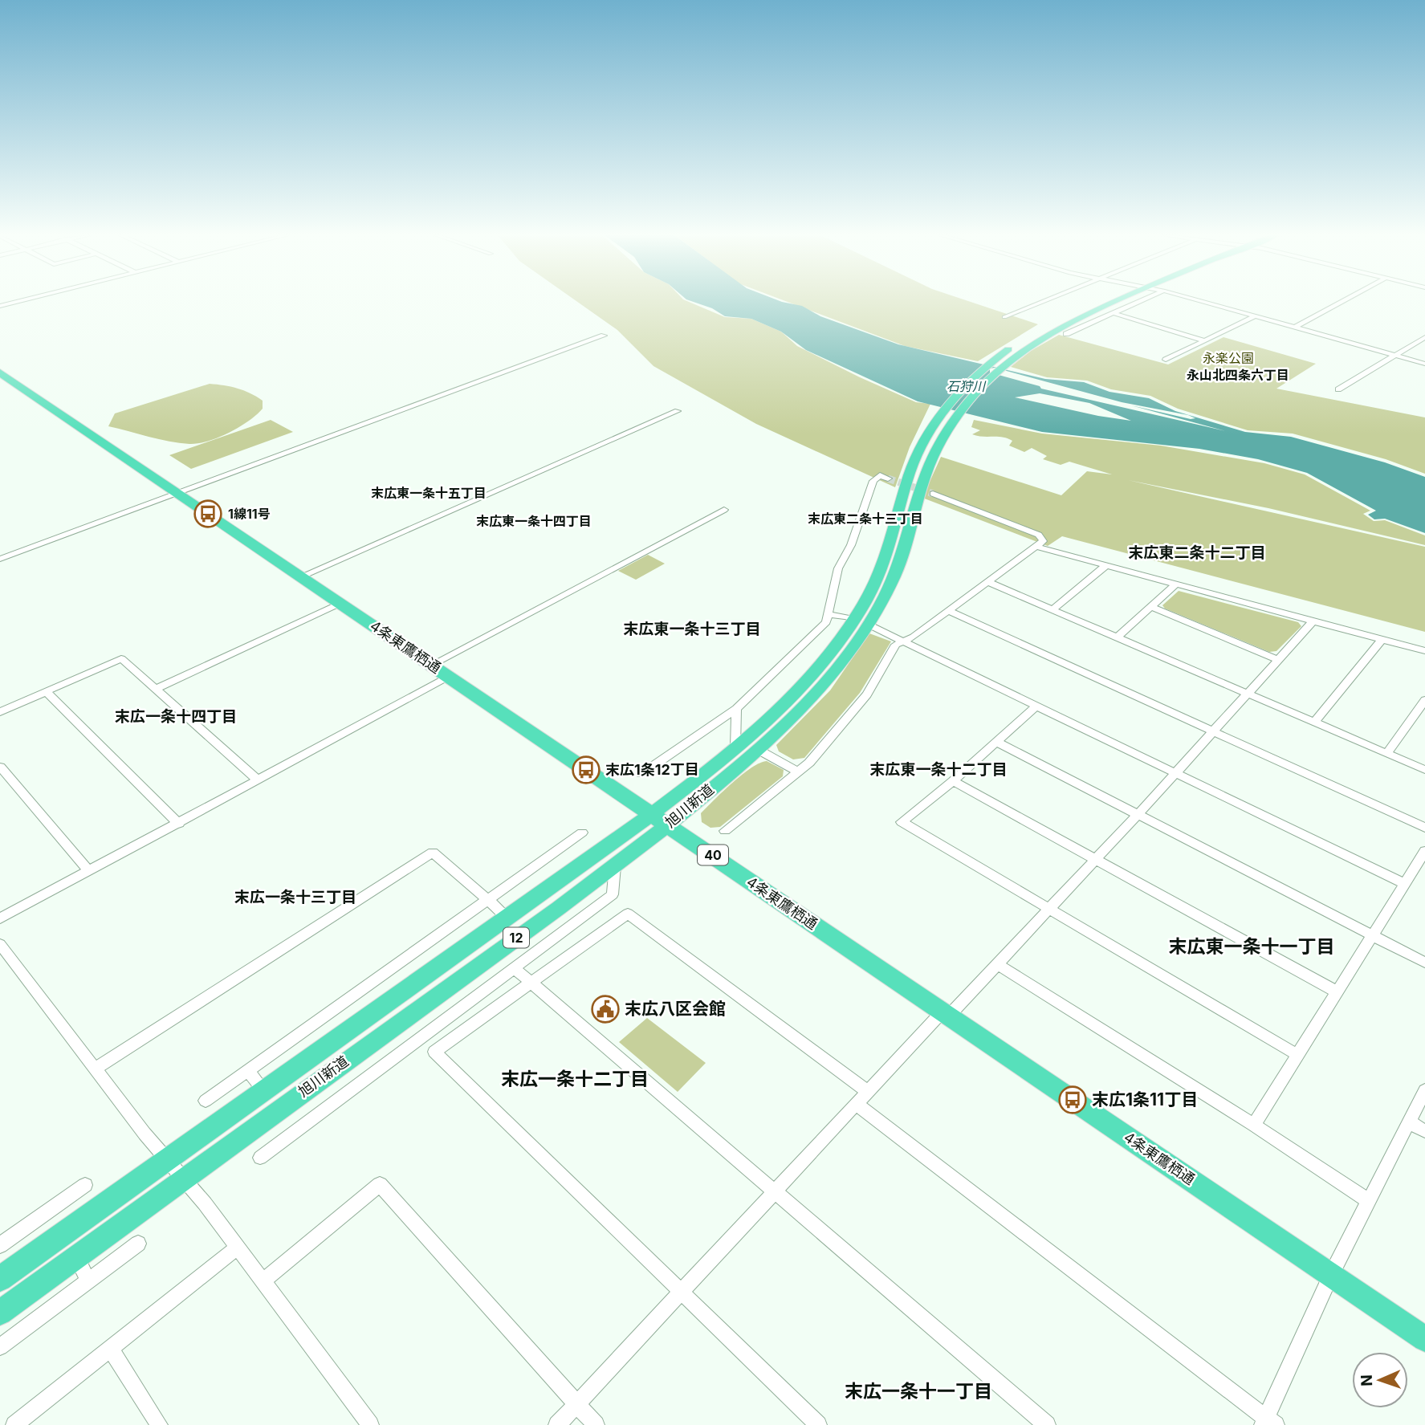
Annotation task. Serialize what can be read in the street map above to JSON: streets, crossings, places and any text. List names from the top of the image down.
{
  "streets": {
    "highway": [
      "4条東鷹栖通",
      "旭川新道",
      "40",
      "12"
    ]
  },
  "crossings": [
    ["4条東鷹栖通", "旭川新道"]
  ],
  "districts": [
    "永山北四条六丁目",
    "末広東一条十五丁目",
    "末広東二条十三丁目",
    "末広東一条十四丁目",
    "末広東二条十二丁目",
    "末広東一条十三丁目",
    "末広一条十四丁目",
    "末広東一条十二丁目",
    "末広一条十三丁目",
    "末広東一条十一丁目",
    "末広一条十二丁目",
    "末広一条十一丁目"
  ],
  "water": ["石狩川"],
  "parks": ["永楽公園"],
  "places": {
    "bus stop": ["1線11号", "末広1条12丁目", "末広1条11丁目"],
    "public building": ["末広八区会館"]
  },
  "north": "left"
}
